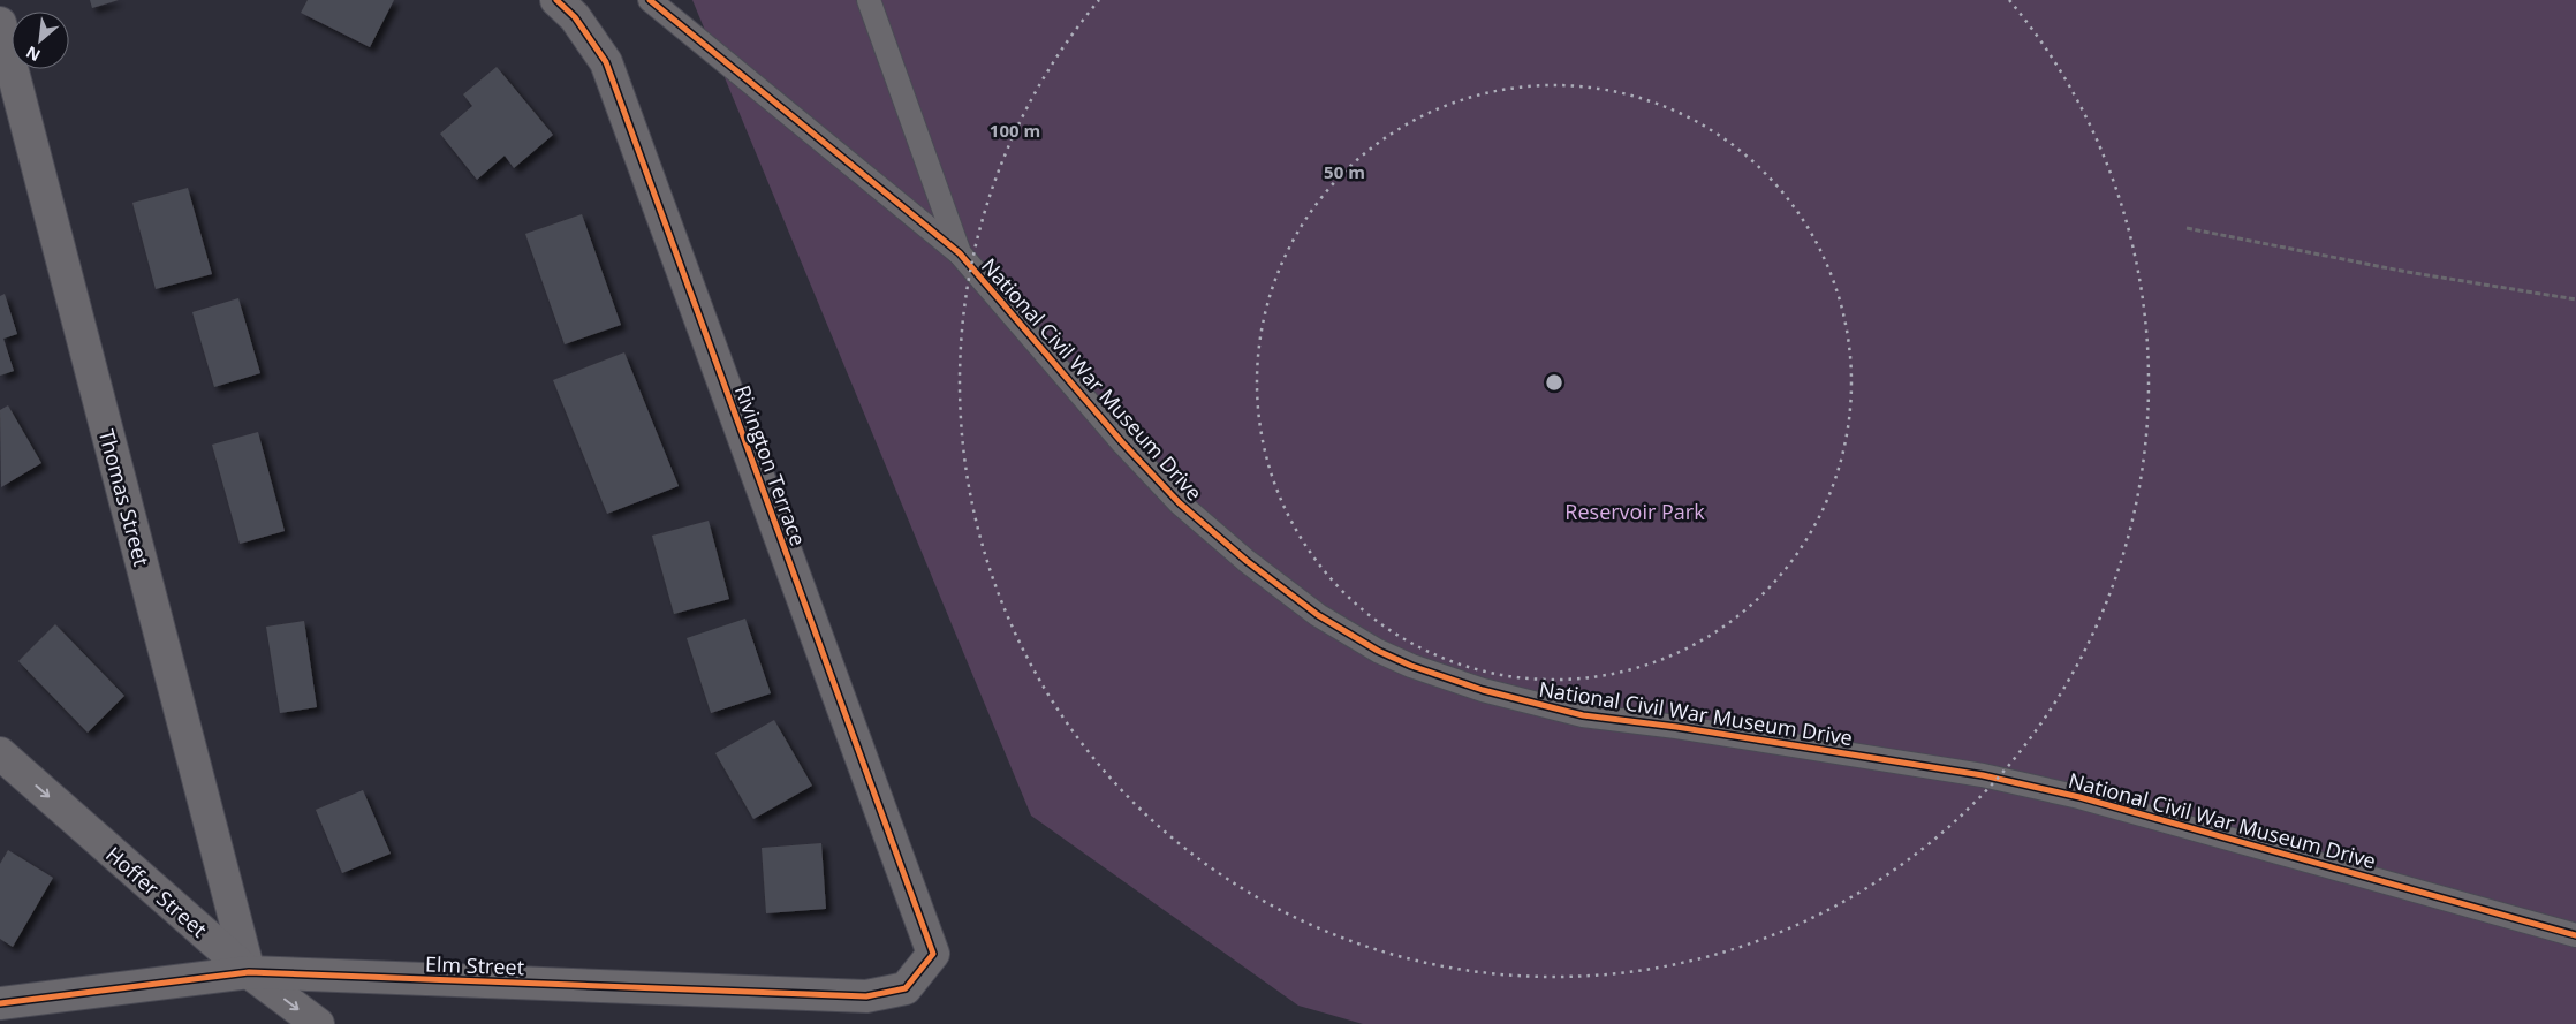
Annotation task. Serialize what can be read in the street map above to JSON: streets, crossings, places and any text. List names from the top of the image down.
{
  "streets": {
    "street": [
      "Rivington Terrace",
      "Thomas Street",
      "Hoffer Street",
      "Elm Street"
    ],
    "lane": ["National Civil War Museum Drive"]
  },
  "crossings": [
    ["Rivington Terrace", "Elm Street"],
    ["Thomas Street", "Hoffer Street"],
    ["Thomas Street", "Elm Street"],
    ["Hoffer Street", "Elm Street"]
  ],
  "one_way": ["Hoffer Street"],
  "parks": ["Reservoir Park"],
  "north": "bottom left",
  "rings": ["100 m", "50 m"]
}
